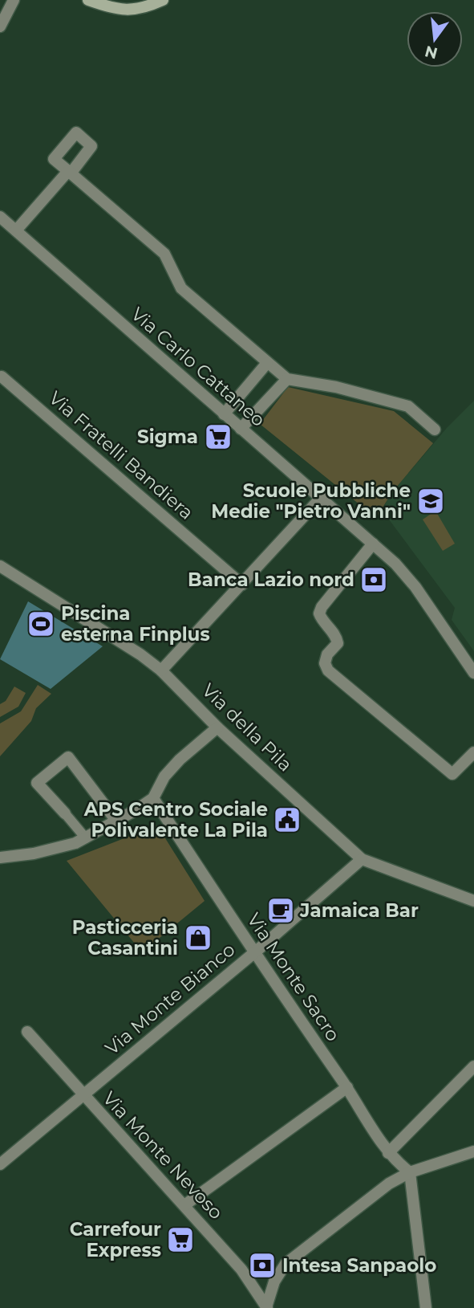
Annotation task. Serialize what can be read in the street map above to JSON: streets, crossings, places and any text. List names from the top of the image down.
{
  "streets": {
    "street": [
      "Via Carlo Cattaneo",
      "Via Fratelli Bandiera",
      "Via della Pila",
      "Via Monte Sacro",
      "Via Monte Bianco",
      "Via Monte Nevoso"
    ]
  },
  "crossings": [
    ["Via della Pila", "Via Monte Bianco"],
    ["Via Monte Sacro", "Via Monte Bianco"],
    ["Via Monte Bianco", "Via Monte Nevoso"]
  ],
  "places": {
    "supermarket": ["Sigma", "Carrefour Express"],
    "school or university": ["Scuole Pubbliche Medie \"Pietro Vanni\""],
    "bank": ["Banca Lazio nord", "Intesa Sanpaolo"],
    "sports": ["Piscina esterna Finplus"],
    "public building": ["APS Centro Sociale Polivalente La Pila"],
    "cafe": ["Jamaica Bar"],
    "shop": ["Pasticceria Casantini"]
  },
  "north": "bottom"
}
